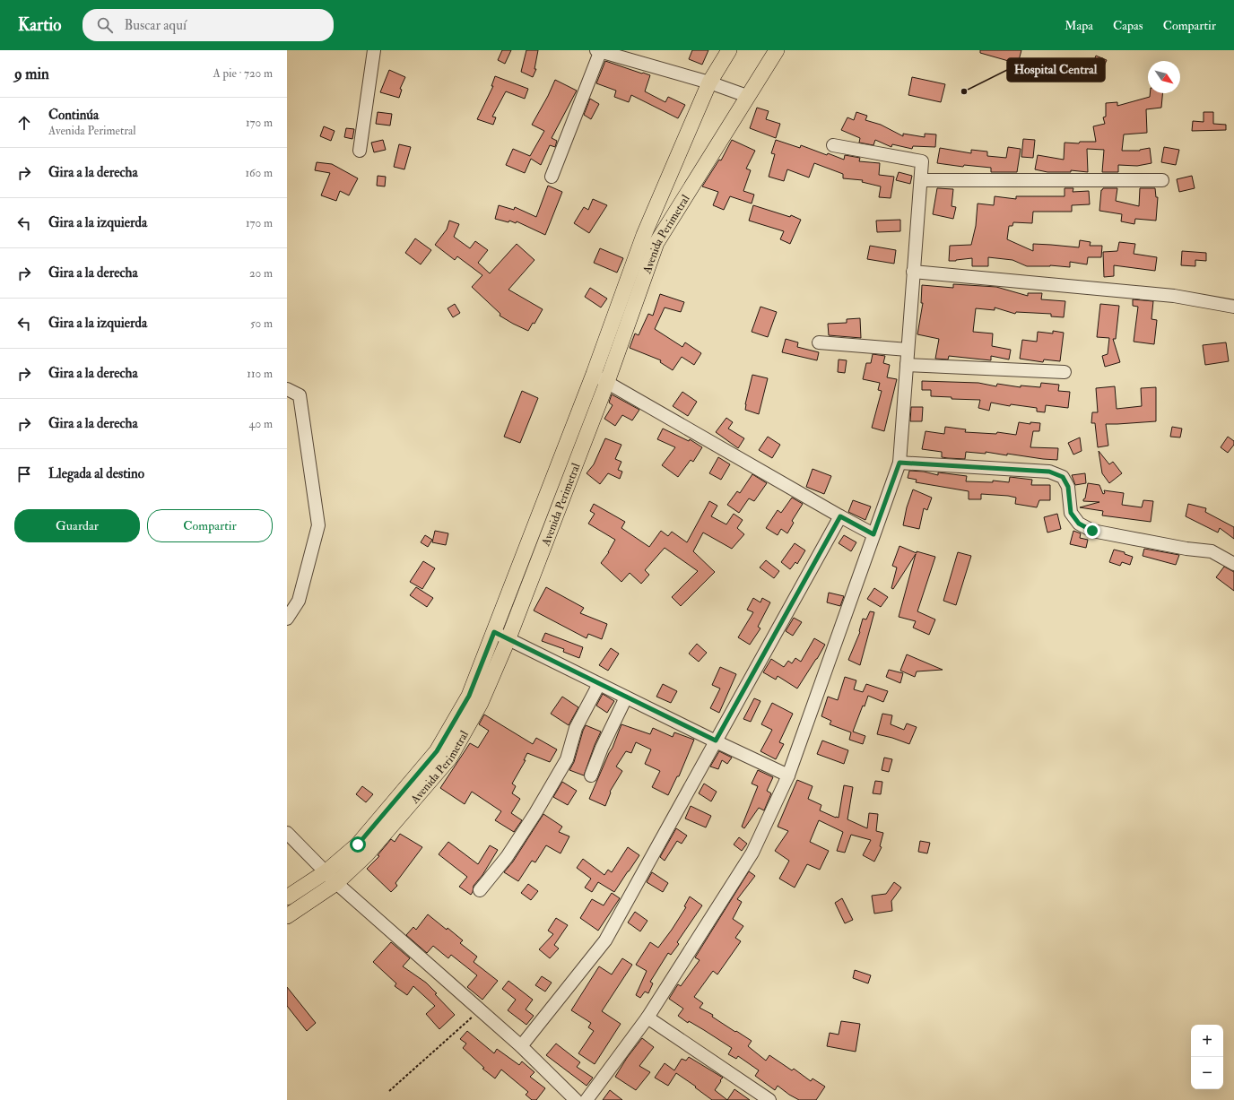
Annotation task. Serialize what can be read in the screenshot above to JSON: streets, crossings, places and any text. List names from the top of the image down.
{
  "streets": {
    "main road": ["Avenida Perimetral"]
  },
  "places": ["Hospital Central"],
  "north": "bottom right",
  "page": {
    "header": "Kartio",
    "search": "Buscar aquí",
    "nav": ["Mapa", "Capas", "Compartir"],
    "heading": ["9 min", "A pie · 720 m"],
    "list": [
      ["Continúa", "Avenida Perimetral", "170 m"],
      ["Gira a la derecha", "160 m"],
      ["Gira a la izquierda", "170 m"],
      ["Gira a la derecha", "20 m"],
      ["Gira a la izquierda", "50 m"],
      ["Gira a la derecha", "110 m"],
      ["Gira a la derecha", "40 m"],
      "Llegada al destino"
    ],
    "buttons": ["Guardar", "Compartir"],
    "map_buttons": ["+", "−"]
  }
}
